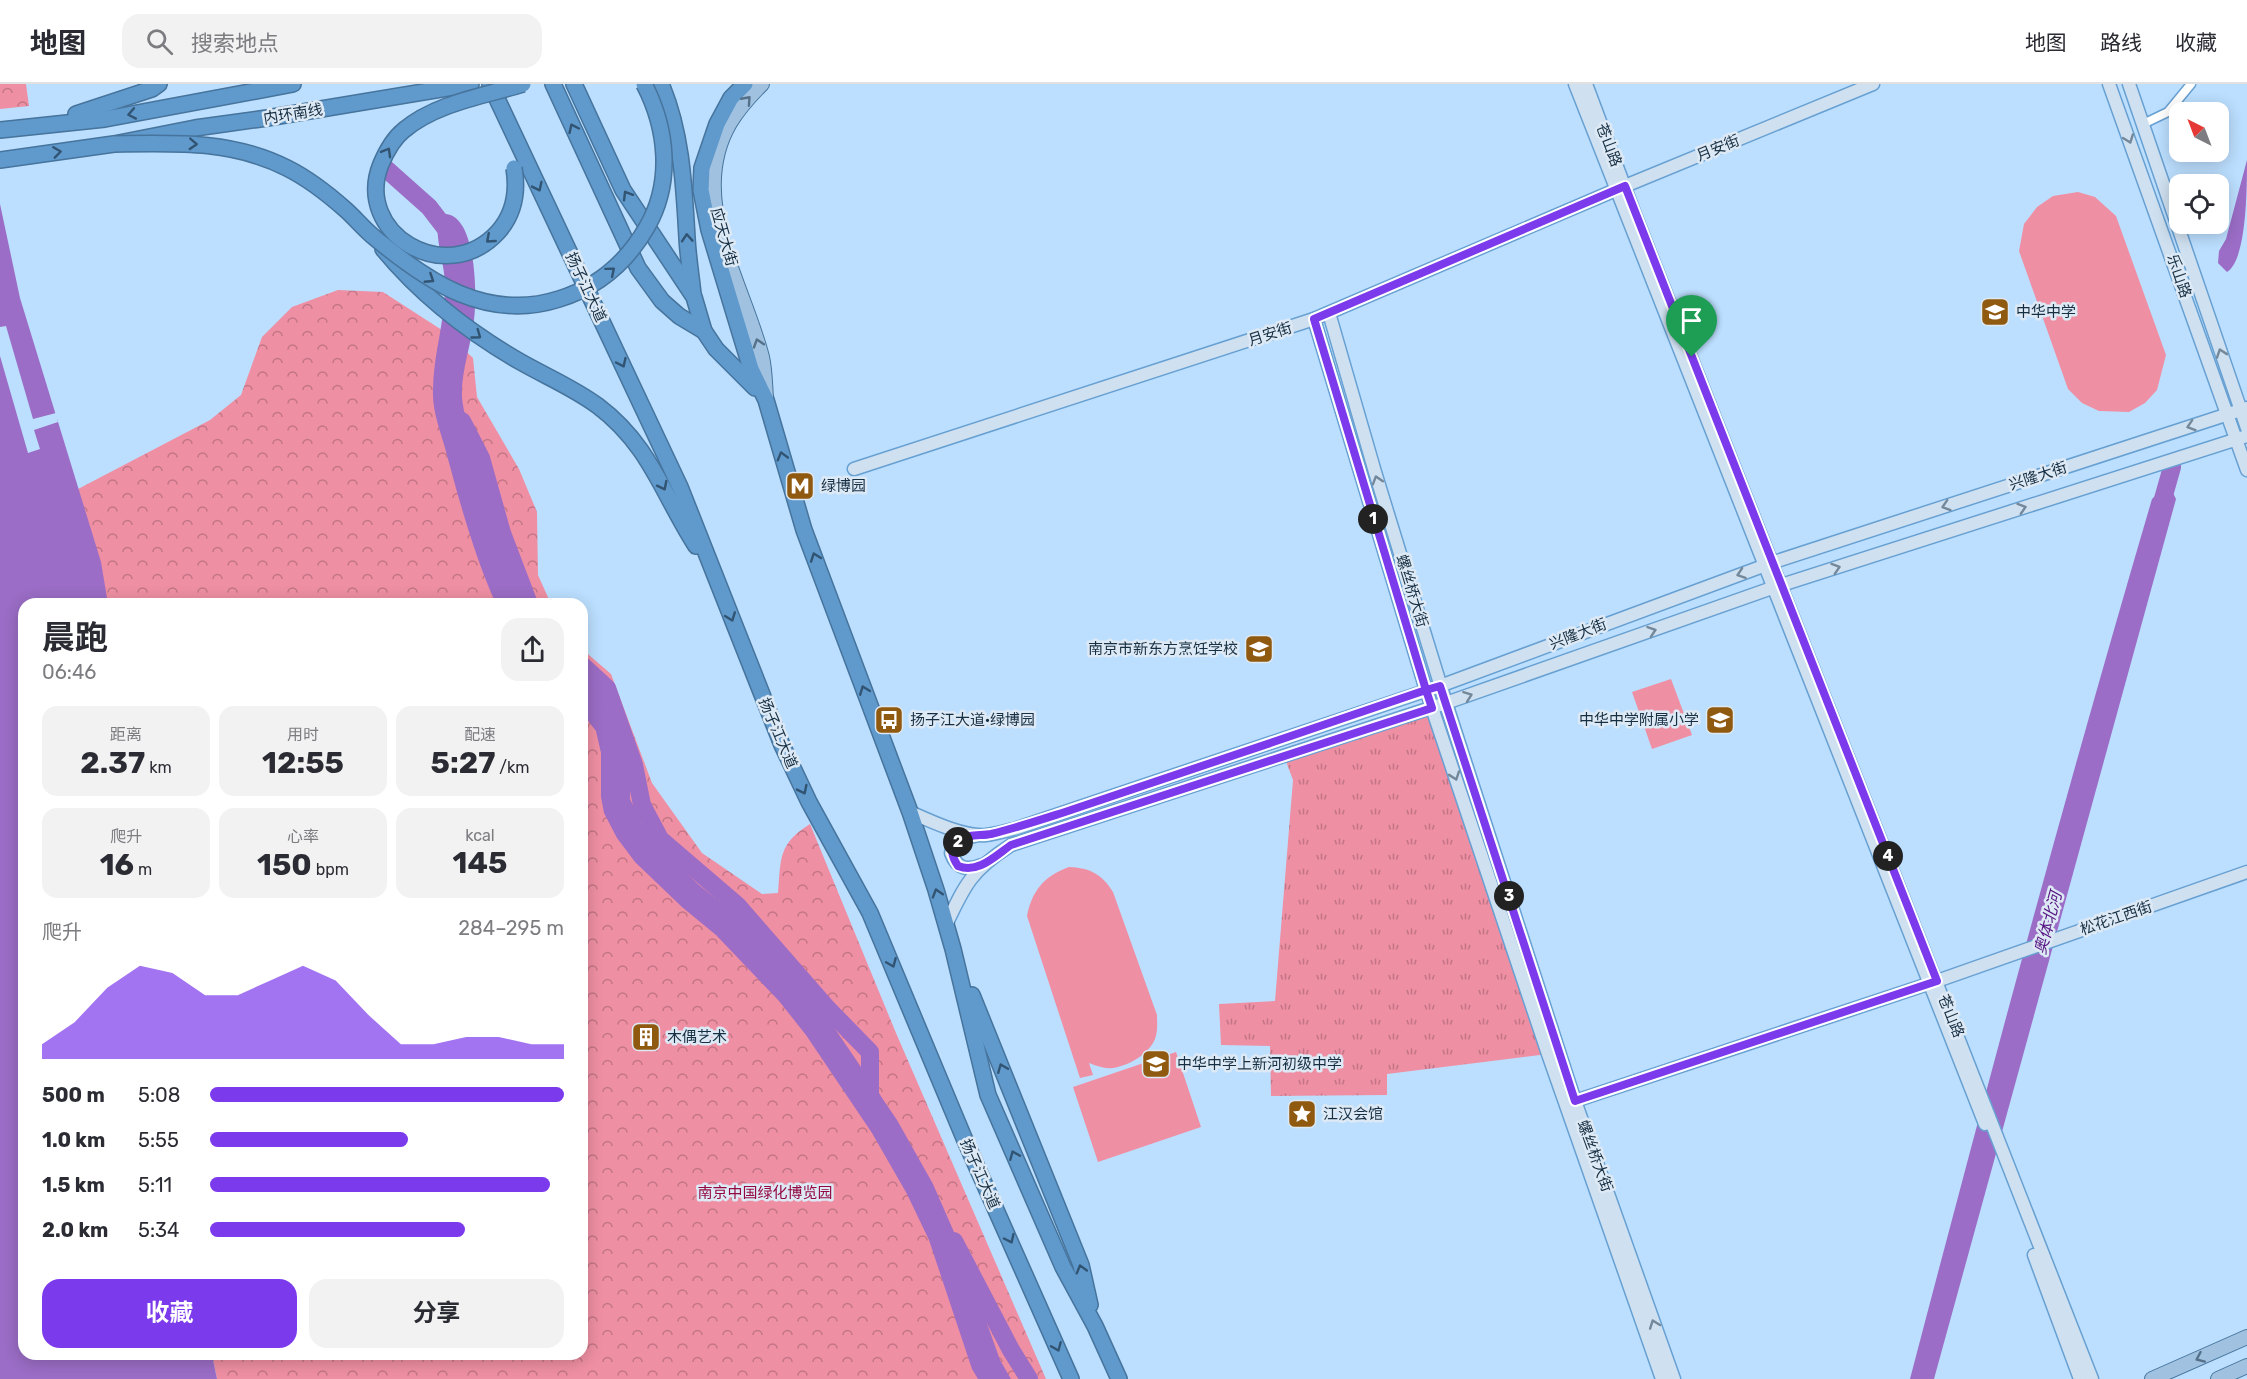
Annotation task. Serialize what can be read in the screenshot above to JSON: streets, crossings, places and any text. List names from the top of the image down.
{
  "streets": {
    "highway": ["内环南线", "扬子江大道"],
    "main road": ["应天大街"],
    "street": [
      "苍山路",
      "月安街",
      "乐山路",
      "兴隆大街",
      "螺丝桥大街",
      "松花江西街"
    ]
  },
  "crossings": [
    ["苍山路", "月安街"],
    ["苍山路", "兴隆大街"],
    ["苍山路", "松花江西街"],
    ["月安街", "螺丝桥大街"],
    ["乐山路", "兴隆大街"],
    ["兴隆大街", "螺丝桥大街"],
    ["螺丝桥大街", "松花江西街"]
  ],
  "one_way": ["应天大街"],
  "water": ["奥体北河"],
  "parks": ["南京中国绿化博览园"],
  "places": {
    "school or university": [
      "中华中学",
      "南京市新东方烹饪学校",
      "中华中学附属小学",
      "中华中学上新河初级中学"
    ],
    "metro station": ["绿博园"],
    "bus stop": ["扬子江大道·绿博园"],
    "building": ["木偶艺术"],
    "place": ["江汉会馆"]
  },
  "north": "top left",
  "page": {
    "header": "地图",
    "search": "搜索地点",
    "nav": ["地图", "路线", "收藏"],
    "pins": [
      "1",
      "2",
      "4",
      "3"
    ],
    "heading": ["晨跑", "06:46"],
    "stats": [
      ["距离", "2.37 km"],
      ["用时", "12:55"],
      ["配速", "5:27 /km"],
      ["爬升", "16 m"],
      ["心率", "150 bpm"],
      ["kcal", "145"]
    ],
    "chart": ["爬升", "284–295 m"],
    "list": [
      {
        "name": "500 m",
        "note": "5:08"
      },
      {
        "name": "1.0 km",
        "note": "5:55"
      },
      {
        "name": "1.5 km",
        "note": "5:11"
      },
      {
        "name": "2.0 km",
        "note": "5:34"
      }
    ],
    "buttons": ["收藏", "分享"]
  }
}
